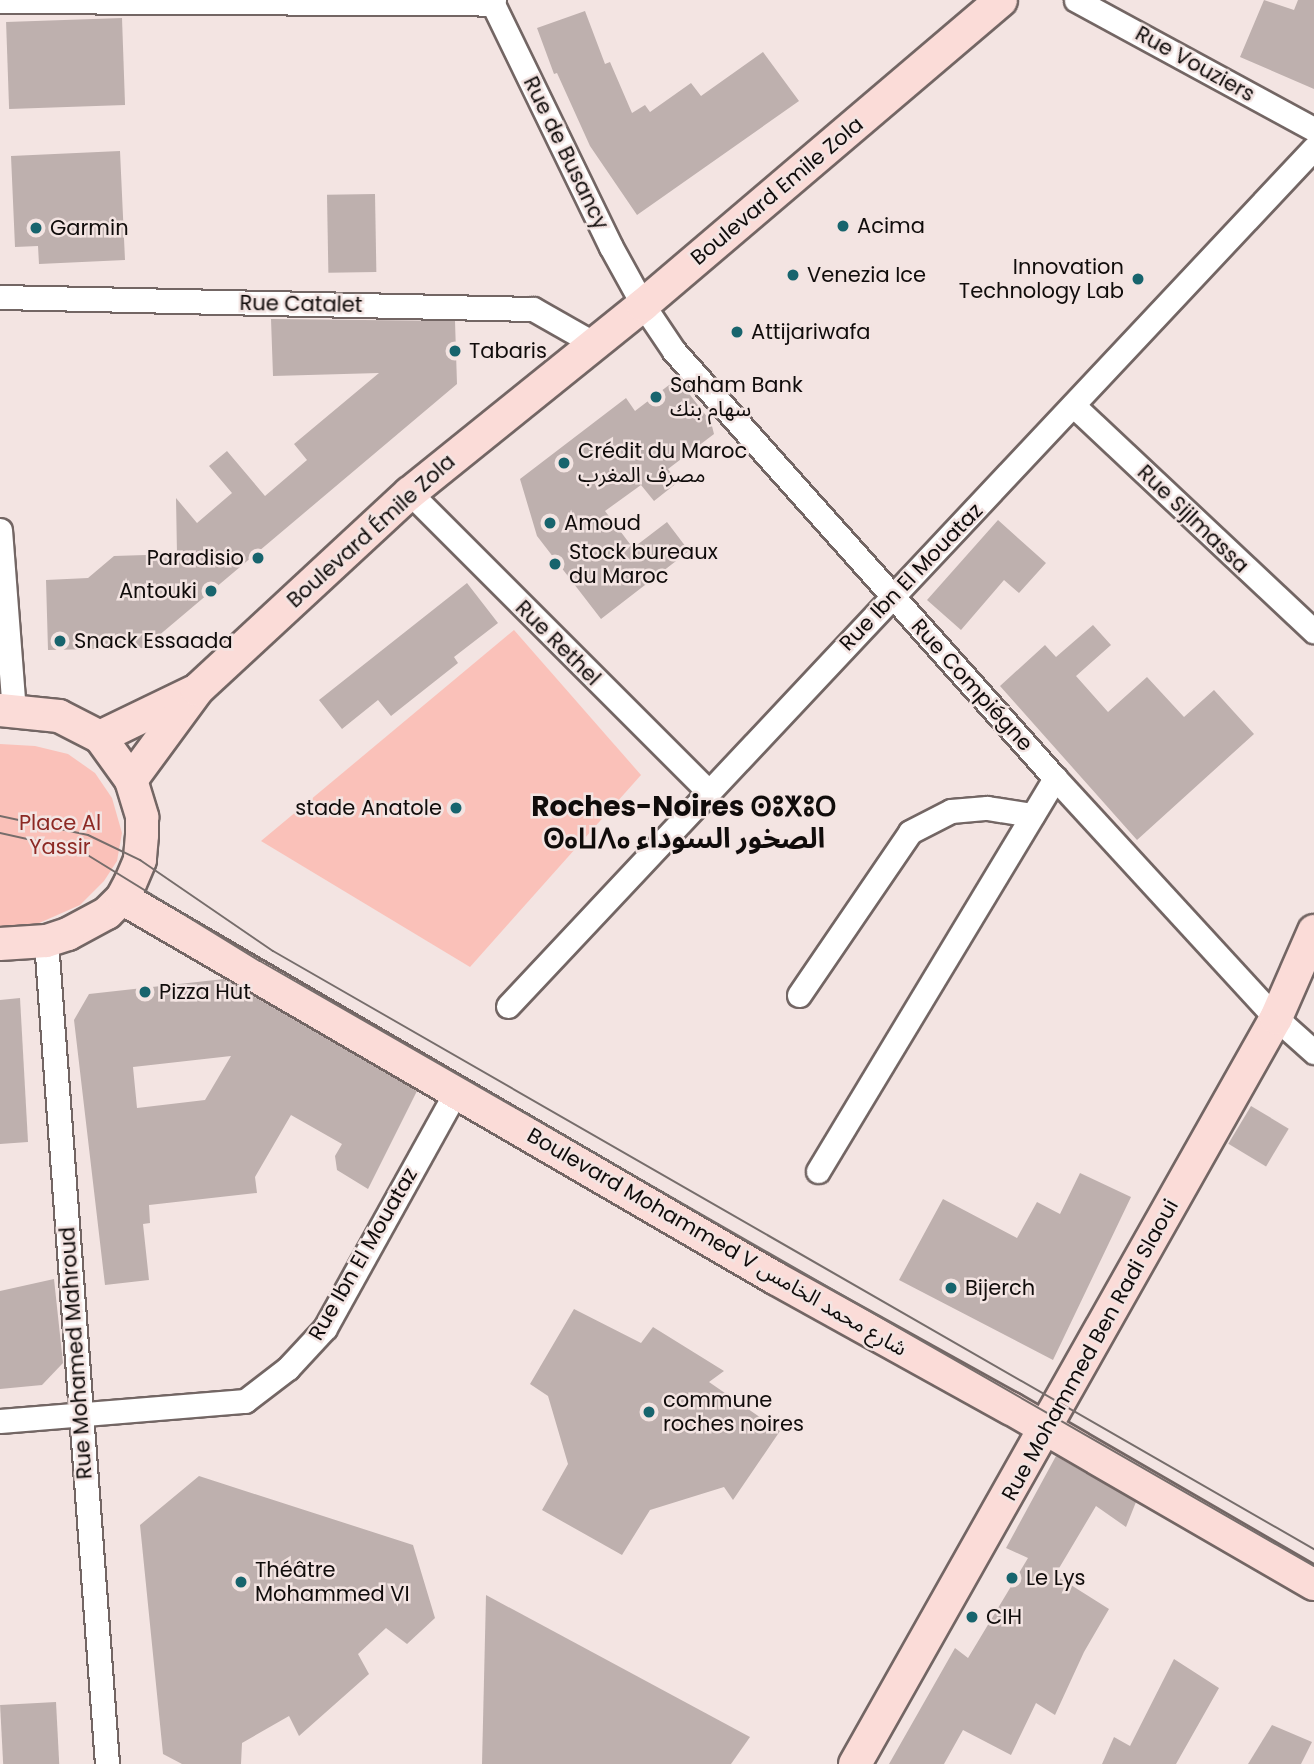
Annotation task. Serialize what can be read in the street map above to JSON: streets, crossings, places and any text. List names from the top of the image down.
{
  "streets": {
    "street": [
      "Rue Vouziers",
      "Rue de Busancy",
      "Boulevard Emile Zola",
      "Rue Catalet",
      "Rue Sijlmassa",
      "Boulevard Émile Zola",
      "Rue Ibn El Mouataz",
      "Rue Rethel",
      "Rue Compiégne",
      "Boulevard Mohammed V شارع محمد الخامس",
      "Rue Mohammed Ben Radi Slaoui",
      "Rue Mohamed Mahroud"
    ]
  },
  "crossings": [
    ["Rue de Busancy", "Boulevard Emile Zola"],
    ["Rue de Busancy", "Rue Compiégne"],
    ["Boulevard Emile Zola", "Rue Catalet"],
    ["Boulevard Emile Zola", "Boulevard Émile Zola"],
    ["Boulevard Emile Zola", "Rue Compiégne"],
    ["Rue Sijlmassa", "Rue Ibn El Mouataz"],
    ["Boulevard Émile Zola", "Rue Rethel"],
    ["Rue Ibn El Mouataz", "Rue Rethel"],
    ["Rue Ibn El Mouataz", "Rue Compiégne"],
    ["Rue Ibn El Mouataz", "Boulevard Mohammed V شارع محمد الخامس"],
    ["Rue Ibn El Mouataz", "Rue Mohamed Mahroud"],
    ["Rue Compiégne", "Rue Mohammed Ben Radi Slaoui"],
    ["Boulevard Mohammed V شارع محمد الخامس", "Rue Mohammed Ben Radi Slaoui"]
  ],
  "districts": ["Roches-Noires ⵙⵓⵅⵓⵔ ⵙⴰⵡⴷⴰ الصخور السوداء"],
  "parks": ["Place Al Yassir"],
  "places": [
    "Acima",
    "Garmin",
    "Venezia Ice",
    "Innovation Technology Lab",
    "Attijariwafa",
    "Tabaris",
    "Saham Bank سهام بنك",
    "Crédit du Maroc مصرف المغرب",
    "Amoud",
    "Paradisio",
    "Stock bureaux du Maroc",
    "Antouki",
    "Snack Essaada",
    "stade Anatole",
    "Pizza Hut",
    "Bijerch",
    "commune roches noires",
    "Le Lys",
    "Théâtre Mohammed VI",
    "CIH"
  ]
}
